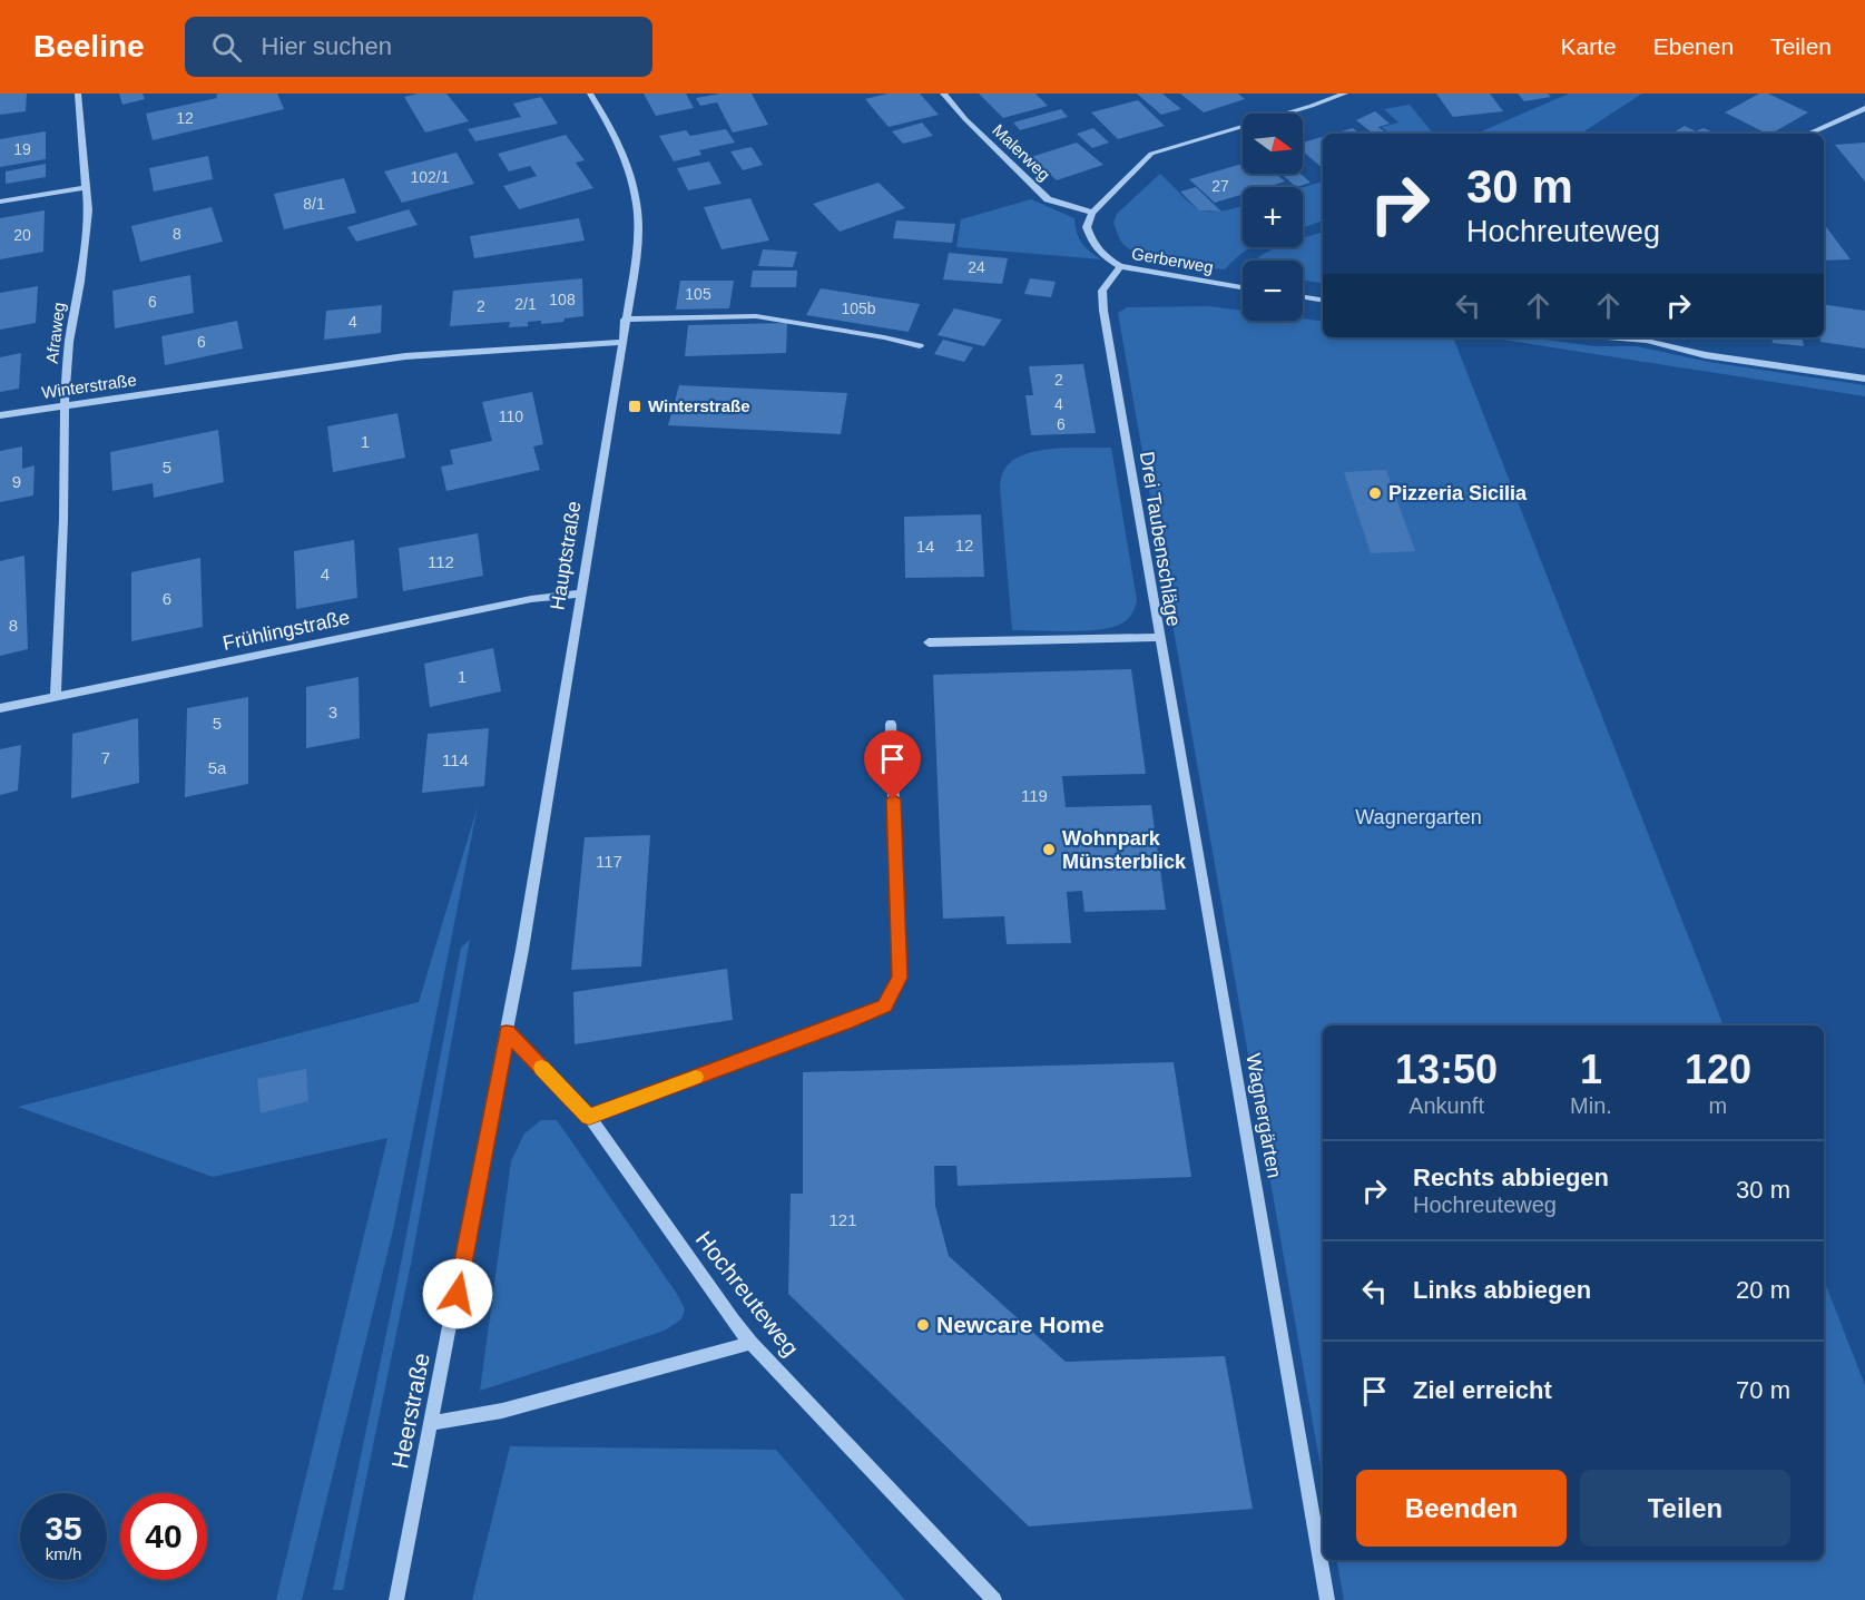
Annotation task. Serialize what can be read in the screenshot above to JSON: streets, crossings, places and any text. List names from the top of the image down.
{
  "streets": {
    "street": [
      "Malerweg",
      "Gerberweg",
      "Afraweg",
      "Winterstraße",
      "Drei Taubenschläge",
      "Hauptstraße",
      "Frühlingstraße",
      "Wagnergärten",
      "Hochreuteweg",
      "Heerstraße"
    ]
  },
  "crossings": [
    ["Malerweg", "Gerberweg"],
    ["Gerberweg", "Drei Taubenschläge"],
    ["Afraweg", "Winterstraße"],
    ["Afraweg", "Frühlingstraße"],
    ["Winterstraße", "Hauptstraße"],
    ["Drei Taubenschläge", "Wagnergärten"],
    ["Hauptstraße", "Frühlingstraße"],
    ["Hauptstraße", "Hochreuteweg"],
    ["Hauptstraße", "Heerstraße"],
    ["Hochreuteweg", "Heerstraße"]
  ],
  "parks": ["Wagnergarten"],
  "places": {
    "transit": ["Winterstraße"],
    "other": ["Pizzeria Sicilia", "Wohnpark Münsterblick", "Newcare Home"]
  },
  "house_numbers": [
    "12",
    "19",
    "102/1",
    "27",
    "8/1",
    "8",
    "20",
    "24",
    "105",
    "108",
    "6",
    "2/1",
    "2",
    "105b",
    "4",
    "6",
    "2",
    "4",
    "110",
    "6",
    "1",
    "5",
    "9",
    "12",
    "14",
    "112",
    "4",
    "6",
    "8",
    "1",
    "3",
    "5",
    "7",
    "114",
    "5a",
    "119",
    "117",
    "121"
  ],
  "north": "right",
  "page": {
    "header": "Beeline",
    "search": "Hier suchen",
    "nav": ["Karte", "Ebenen", "Teilen"],
    "map_buttons": ["+", "−"],
    "turn": ["30 m", "Hochreuteweg"],
    "eta": [
      "13:50",
      "Ankunft",
      "1",
      "Min.",
      "120",
      "m"
    ],
    "list": [
      {
        "name": "Rechts abbiegen",
        "note": "Hochreuteweg",
        "value": "30 m"
      },
      {
        "name": "Links abbiegen",
        "value": "20 m"
      },
      {
        "name": "Ziel erreicht",
        "value": "70 m"
      }
    ],
    "buttons": ["Beenden", "Teilen"],
    "speed": "35 km/h",
    "limit": "40"
  }
}
